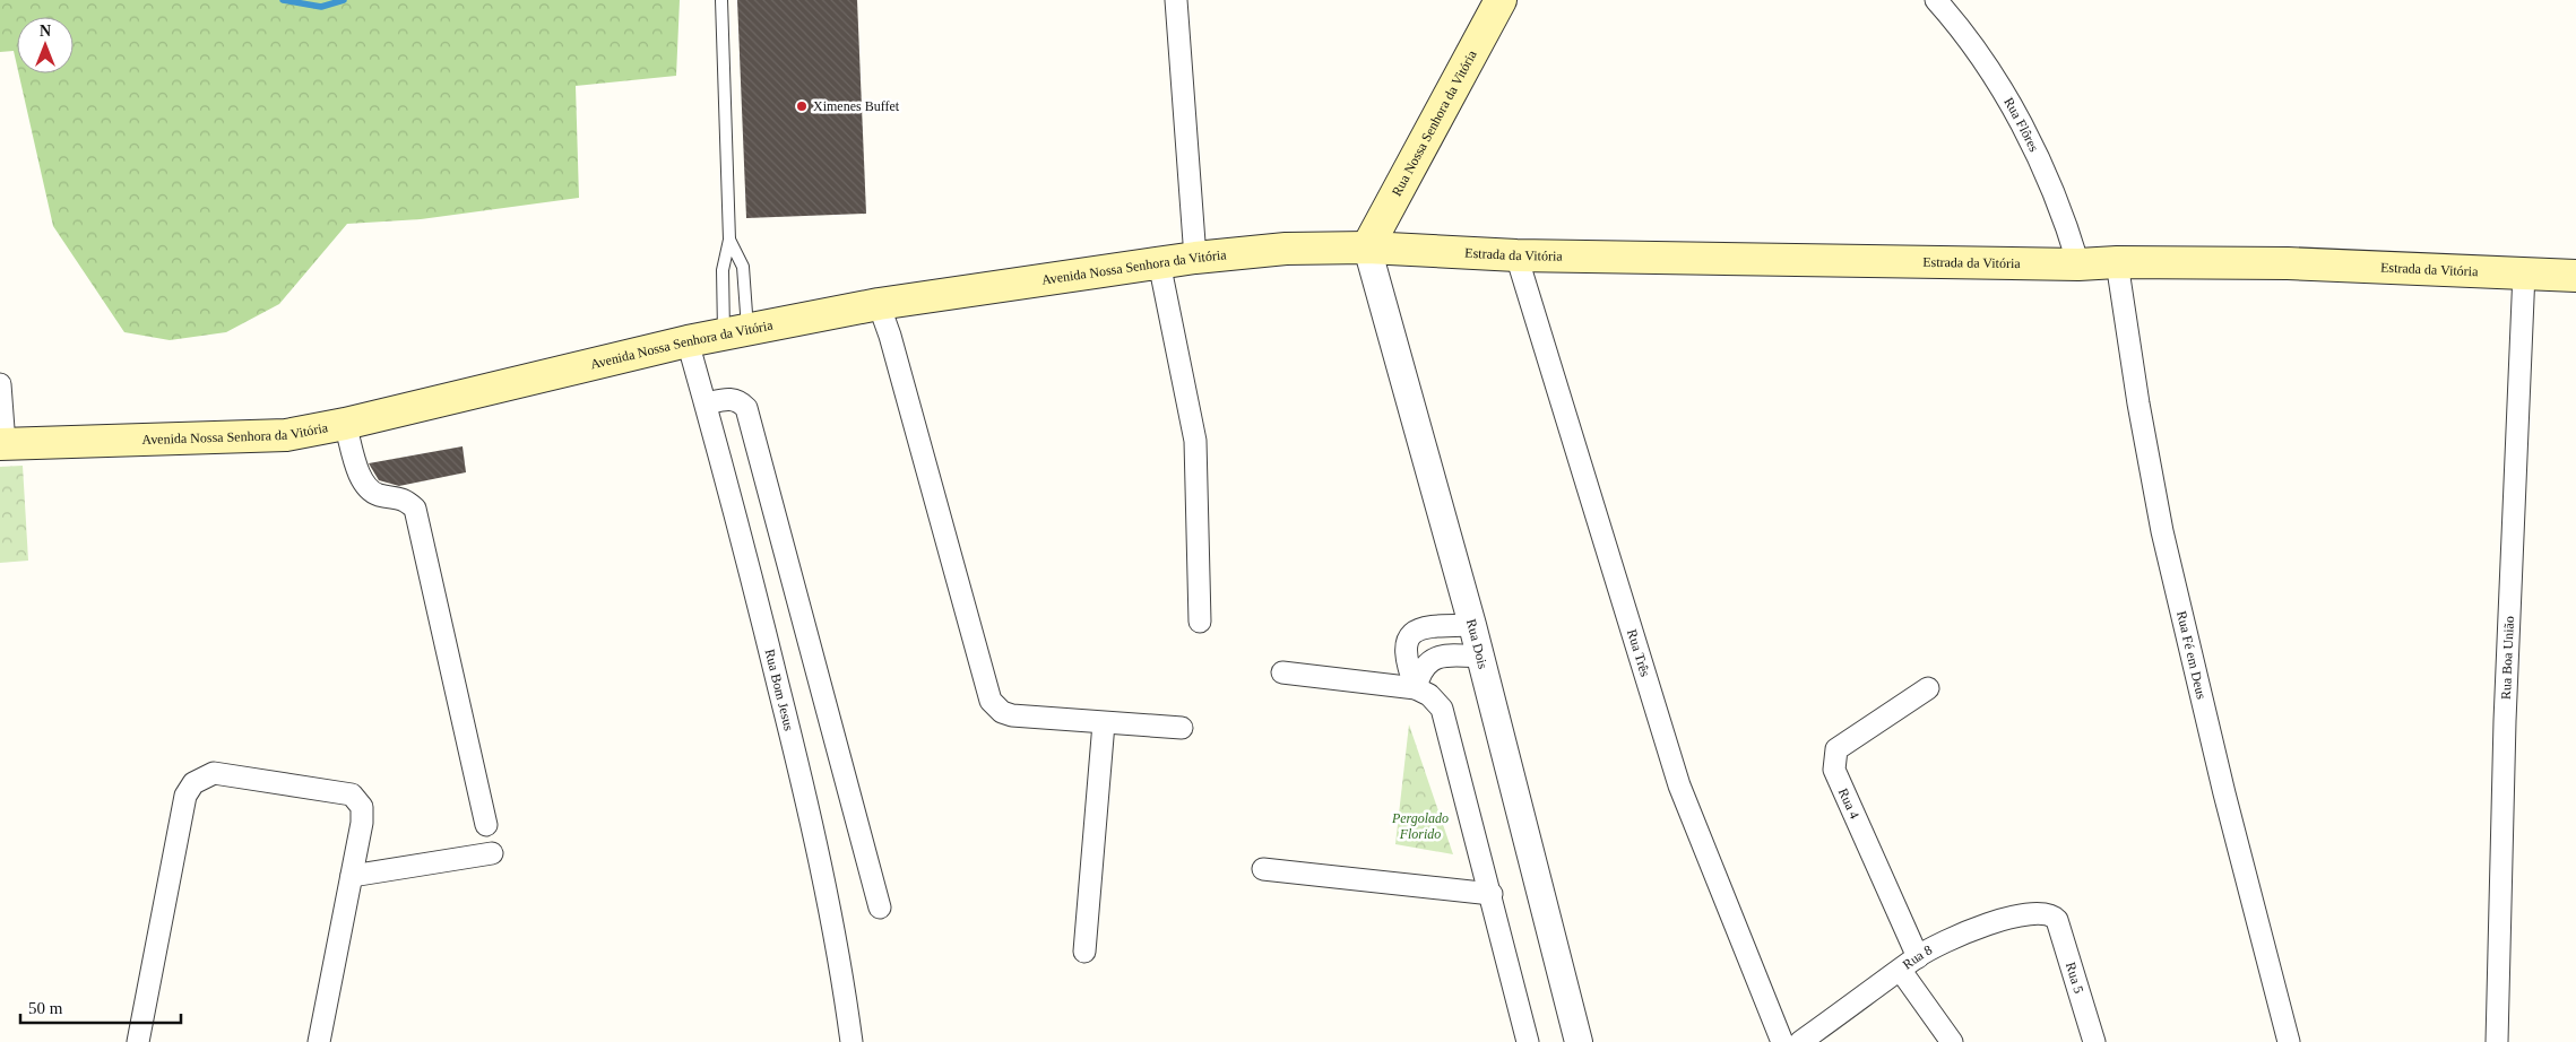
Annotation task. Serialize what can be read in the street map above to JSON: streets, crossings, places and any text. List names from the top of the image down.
{
  "streets": {
    "main road": ["Rua Nossa Senhora da Vitória", "Estrada da Vitória", "Avenida Nossa Senhora da Vitória"],
    "street": [
      "Rua Flôres",
      "Rua Dois",
      "Rua Três",
      "Rua Fé em Deus",
      "Rua Boa União",
      "Rua Bom Jesus",
      "Rua 4",
      "Rua 8",
      "Rua 5"
    ]
  },
  "crossings": [
    ["Rua Nossa Senhora da Vitória", "Estrada da Vitória"],
    ["Rua Nossa Senhora da Vitória", "Avenida Nossa Senhora da Vitória"],
    ["Rua Nossa Senhora da Vitória", "Rua Dois"],
    ["Rua Flôres", "Estrada da Vitória"],
    ["Estrada da Vitória", "Avenida Nossa Senhora da Vitória"],
    ["Estrada da Vitória", "Rua Dois"],
    ["Estrada da Vitória", "Rua Três"],
    ["Estrada da Vitória", "Rua Fé em Deus"],
    ["Estrada da Vitória", "Rua Boa União"],
    ["Avenida Nossa Senhora da Vitória", "Rua Dois"],
    ["Avenida Nossa Senhora da Vitória", "Rua Bom Jesus"],
    ["Rua 4", "Rua 8"],
    ["Rua 8", "Rua 5"]
  ],
  "parks": ["Pergolado Florido"],
  "places": ["Ximenes Buffet"],
  "scale_bar": "50 m",
  "north": "top"
}
